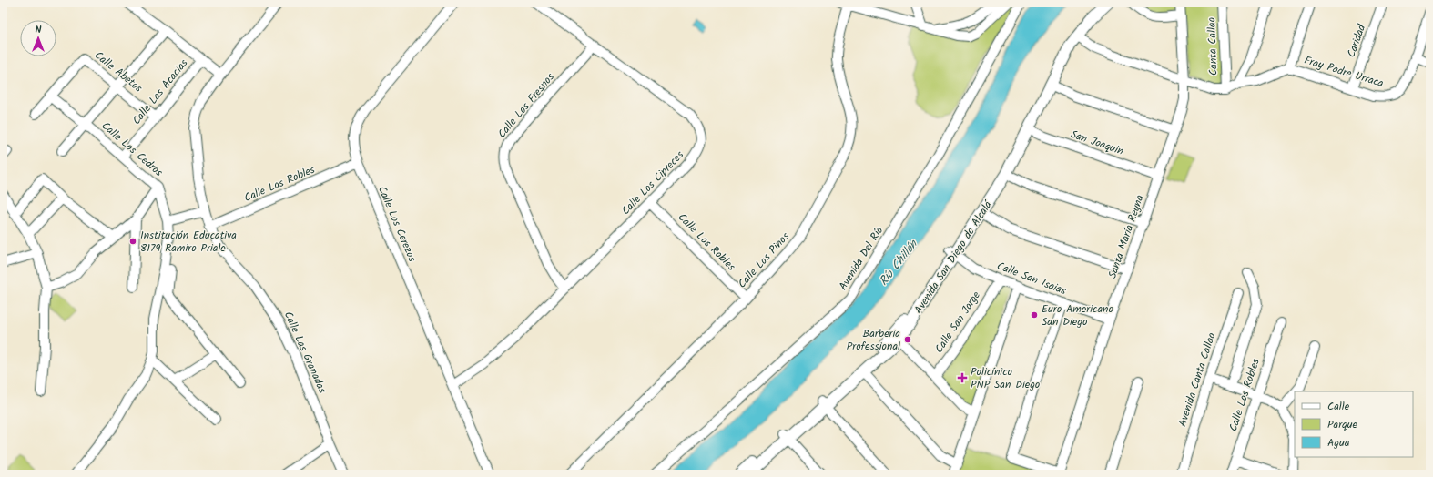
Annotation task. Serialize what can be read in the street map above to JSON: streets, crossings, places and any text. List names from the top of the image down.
{
  "streets": {
    "main road": ["Avenida San Diego de Alcalá"],
    "street": [
      "Caridad",
      "Canta Callao",
      "Calle Abetos",
      "Fray Padre Urraca",
      "Calle Las Acacias",
      "Calle Los Fresnos",
      "San Joaquin",
      "Calle Los Cedros",
      "Calle Los Cipreces",
      "Calle Los Robles",
      "Calle Los Cerezos",
      "Santa María Reyna",
      "Avenida Del Río",
      "Calle Los Pinos",
      "Calle San Isaias",
      "Calle San Jorge",
      "Calle Las Granadas",
      "Avenida Canta Callao"
    ]
  },
  "crossings": [
    ["Caridad", "Fray Padre Urraca"],
    ["Canta Callao", "Fray Padre Urraca"],
    ["Calle Abetos", "Calle Las Acacias"],
    ["Calle Abetos", "Calle Los Cedros"],
    ["Calle Las Acacias", "Calle Los Cedros"],
    ["Calle Los Fresnos", "Calle Los Cipreces"],
    ["San Joaquin", "Santa María Reyna"],
    ["San Joaquin", "Avenida San Diego de Alcalá"],
    ["Calle Los Cipreces", "Calle Los Robles"],
    ["Calle Los Cipreces", "Calle Los Cerezos"],
    ["Calle Los Robles", "Calle Los Cerezos"],
    ["Calle Los Robles", "Calle Los Pinos"],
    ["Calle Los Robles", "Calle Las Granadas"],
    ["Santa María Reyna", "Calle San Isaias"],
    ["Avenida San Diego de Alcalá", "Calle San Isaias"],
    ["Calle San Isaias", "Calle San Jorge"]
  ],
  "water": ["Río Chillón"],
  "places": {
    "other": ["Institución Educativa 8179 Ramiro Priale", "Euro Americano San Diego", "Barberia Professional"],
    "health": ["Policínico PNP San Diego"]
  },
  "legend": ["Calle", "Parque", "Agua"],
  "north": "top"
}
